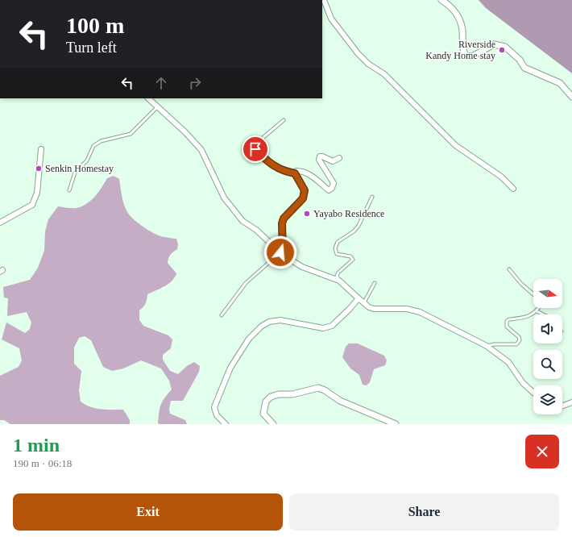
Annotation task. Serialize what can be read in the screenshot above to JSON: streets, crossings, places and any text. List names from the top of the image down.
{
  "places": ["Riverside Kandy Home stay", "Senkin Homestay", "Yayabo Residence"],
  "north": "right",
  "page": {
    "turn": ["100 m", "Turn left"],
    "heading": ["1 min", "190 m · 06:18"],
    "buttons": ["Exit", "Share"]
  }
}
